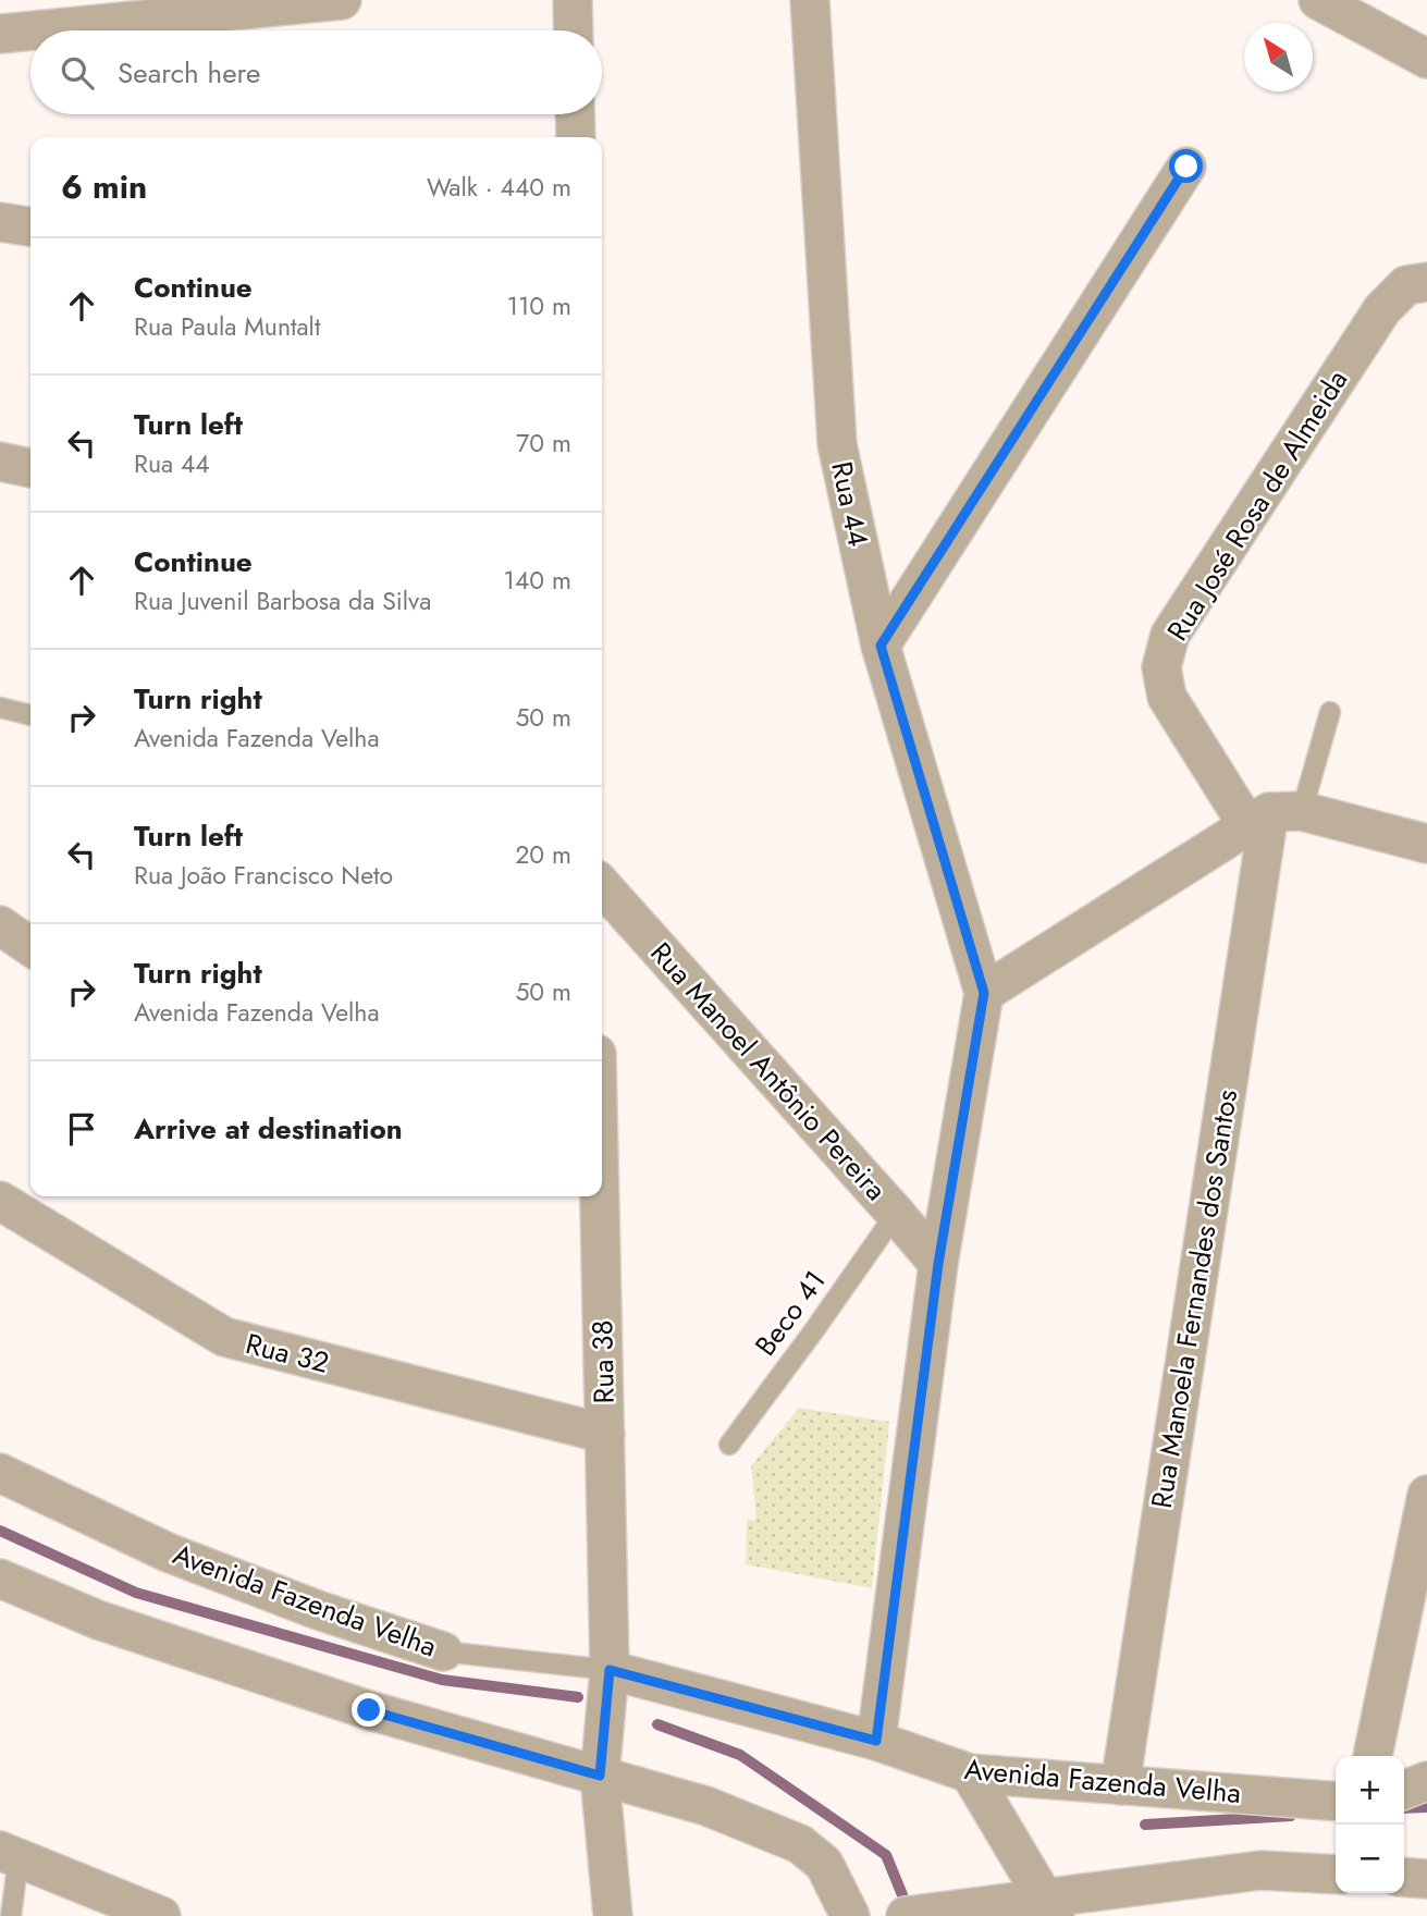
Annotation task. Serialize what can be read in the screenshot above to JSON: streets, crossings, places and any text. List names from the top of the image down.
{
  "streets": {
    "street": [
      "Rua 44",
      "Rua José Rosa de Almeida",
      "Rua Manoel Antônio Pereira",
      "Rua Manoela Fernandes dos Santos",
      "Rua 32",
      "Rua 38",
      "Avenida Fazenda Velha"
    ],
    "lane": ["Beco 41"]
  },
  "crossings": [
    ["Rua José Rosa de Almeida", "Rua Manoela Fernandes dos Santos"],
    ["Rua Manoel Antônio Pereira", "Beco 41"],
    ["Rua Manoela Fernandes dos Santos", "Avenida Fazenda Velha"],
    ["Rua 32", "Rua 38"],
    ["Rua 38", "Avenida Fazenda Velha"]
  ],
  "north": "top left",
  "page": {
    "search": "Search here",
    "heading": ["6 min", "Walk · 440 m"],
    "list": [
      ["Continue", "Rua Paula Muntalt", "110 m"],
      ["Turn left", "Rua 44", "70 m"],
      ["Continue", "Rua Juvenil Barbosa da Silva", "140 m"],
      ["Turn right", "Avenida Fazenda Velha", "50 m"],
      ["Turn left", "Rua João Francisco Neto", "20 m"],
      ["Turn right", "Avenida Fazenda Velha", "50 m"],
      "Arrive at destination"
    ],
    "map_buttons": ["+", "−"]
  }
}
